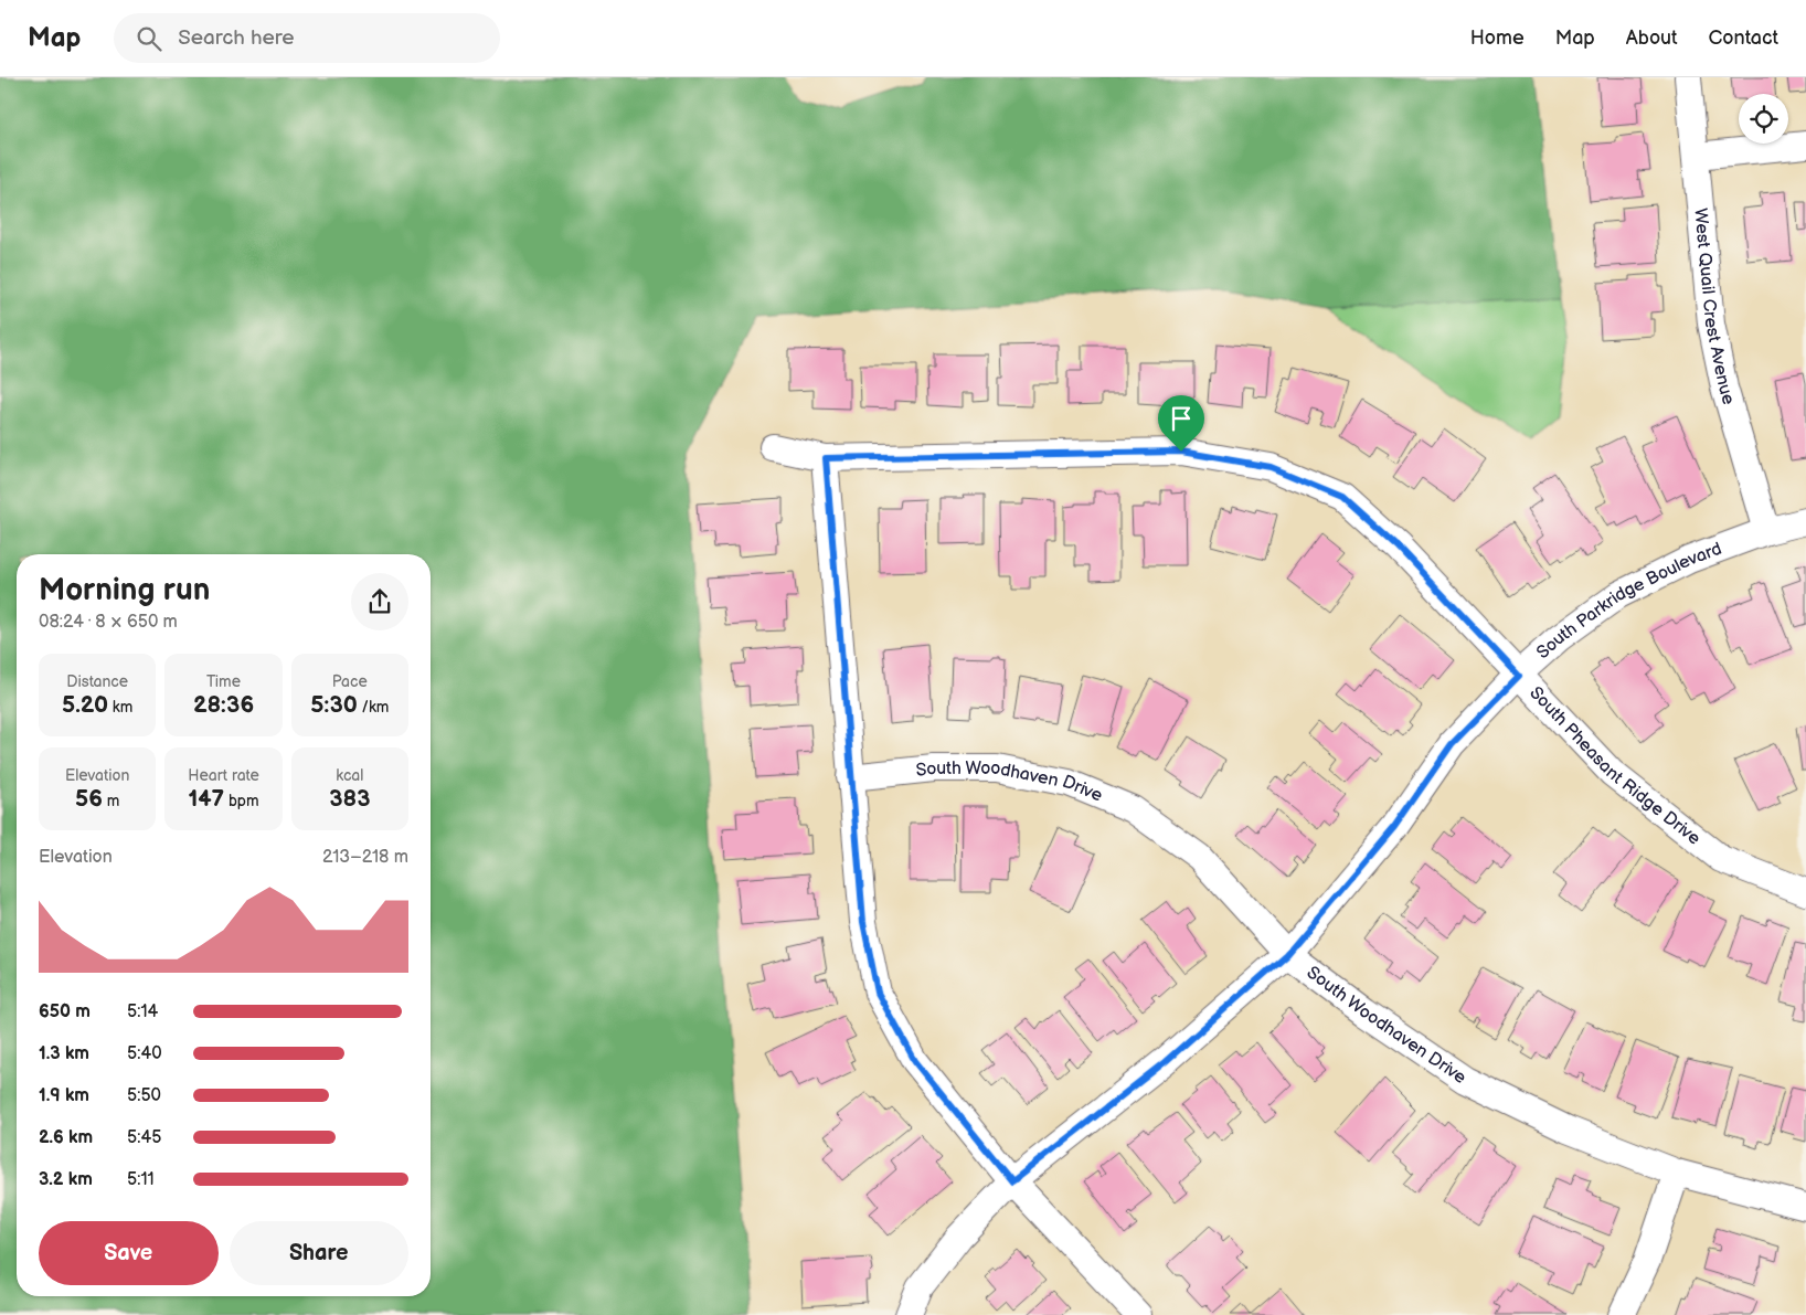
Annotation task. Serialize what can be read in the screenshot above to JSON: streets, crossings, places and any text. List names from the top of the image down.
{
  "streets": {
    "street": [
      "West Quail Crest Avenue",
      "South Parkridge Boulevard",
      "South Pheasant Ridge Drive",
      "South Woodhaven Drive"
    ]
  },
  "crossings": [
    ["West Quail Crest Avenue", "South Parkridge Boulevard"],
    ["South Parkridge Boulevard", "South Pheasant Ridge Drive"],
    ["South Parkridge Boulevard", "South Woodhaven Drive"]
  ],
  "page": {
    "header": "Map",
    "search": "Search here",
    "nav": [
      "Home",
      "Map",
      "About",
      "Contact"
    ],
    "heading": ["Morning run", "08:24 · 8 × 650 m"],
    "stats": [
      ["Distance", "5.20 km"],
      ["Time", "28:36"],
      ["Pace", "5:30 /km"],
      ["Elevation", "56 m"],
      ["Heart rate", "147 bpm"],
      ["kcal", "383"]
    ],
    "chart": ["Elevation", "213–218 m"],
    "list": [
      {
        "name": "650 m",
        "note": "5:14"
      },
      {
        "name": "1.3 km",
        "note": "5:40"
      },
      {
        "name": "1.9 km",
        "note": "5:50"
      },
      {
        "name": "2.6 km",
        "note": "5:45"
      },
      {
        "name": "3.2 km",
        "note": "5:11"
      }
    ],
    "buttons": ["Save", "Share"]
  }
}
